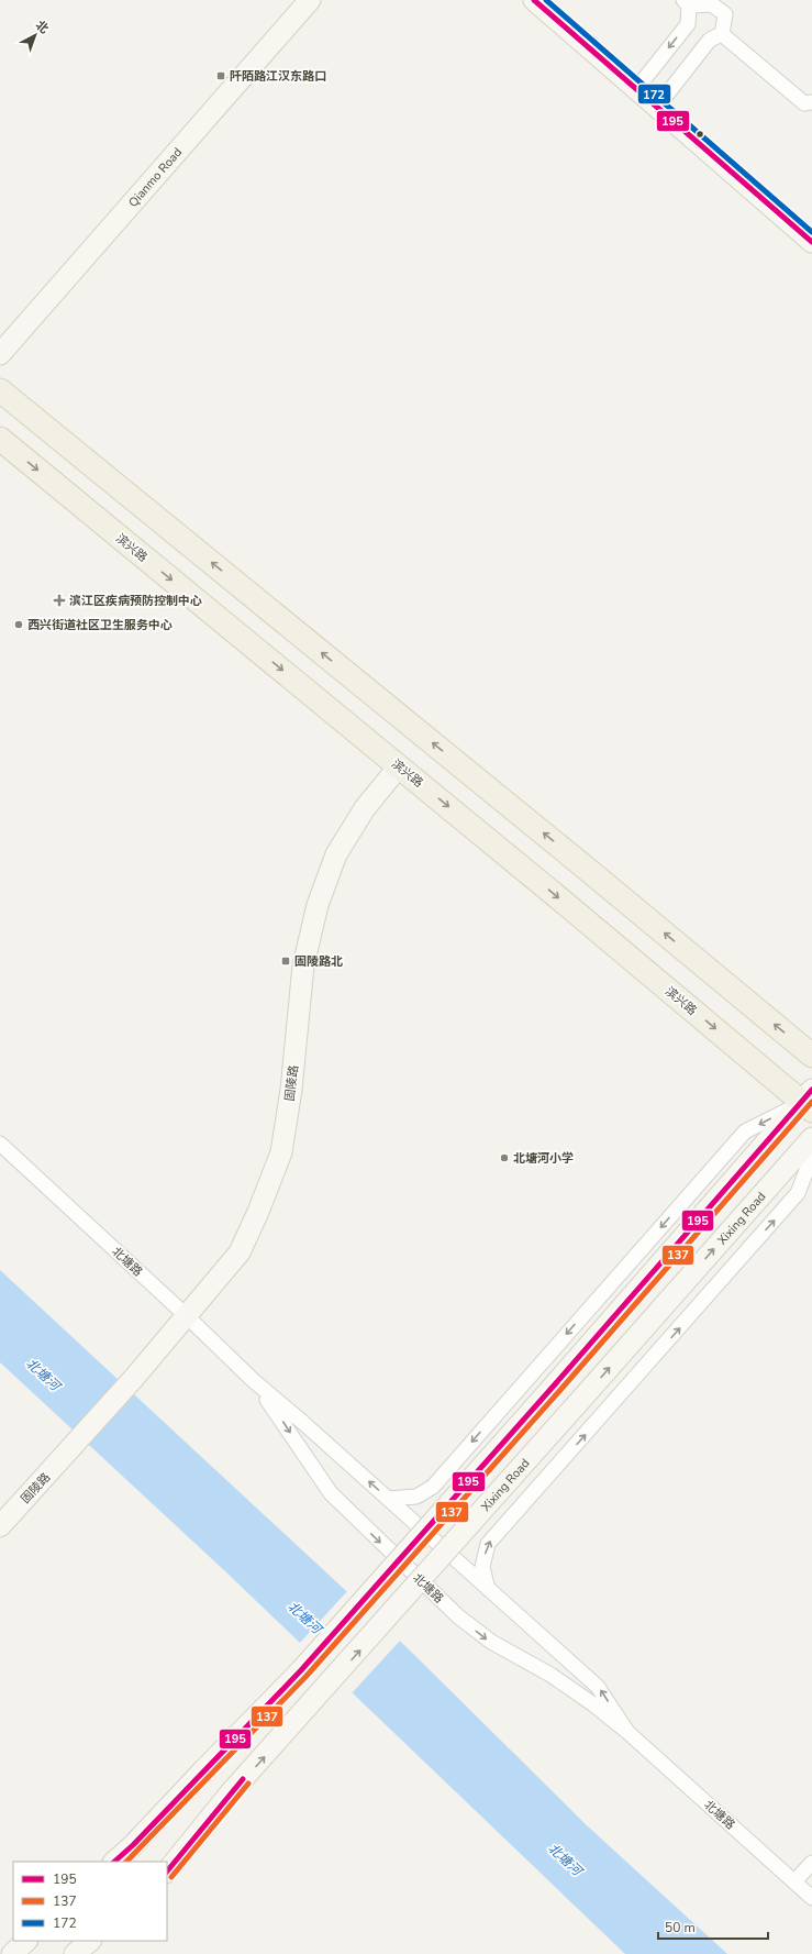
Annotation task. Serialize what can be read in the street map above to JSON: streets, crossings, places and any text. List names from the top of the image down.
{
  "streets": {
    "main road": [
      "Qianmo Road",
      "滨兴路",
      "固陵路",
      "Xixing Road"
    ],
    "street": ["北塘路"]
  },
  "crossings": [
    ["滨兴路", "固陵路"],
    ["固陵路", "北塘路"],
    ["Xixing Road", "北塘路"]
  ],
  "water": ["北塘河"],
  "places": {
    "transit": ["阡陌路江汉东路口", "固陵路北"],
    "health": ["滨江区疾病预防控制中心"],
    "other": ["西兴街道社区卫生服务中心", "北塘河小学"]
  },
  "lines": ["transit line 195", "transit line 172", "transit line 137"],
  "legend": ["195", "137", "172"],
  "scale_bar": "50 m",
  "north": "top right"
}
